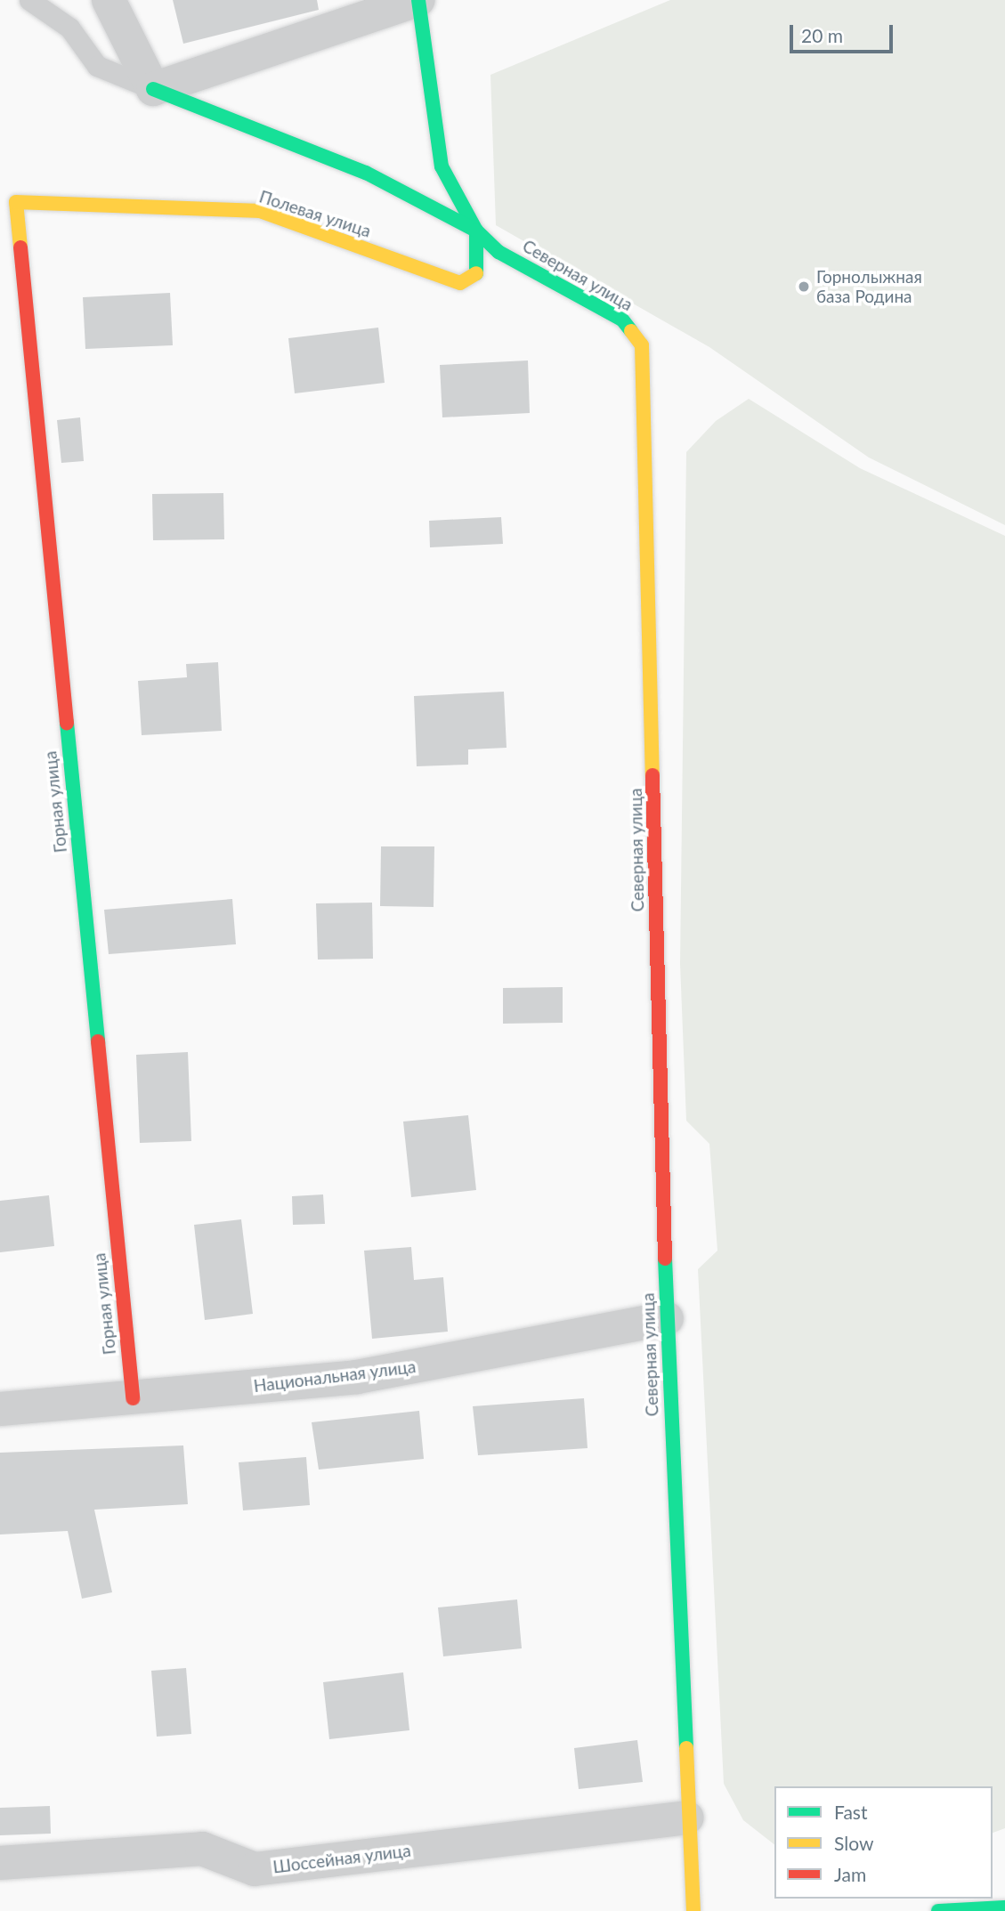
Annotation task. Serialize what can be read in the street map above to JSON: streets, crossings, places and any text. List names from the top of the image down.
{
  "streets": {
    "street": [
      "Полевая улица",
      "Северная улица",
      "Горная улица",
      "Национальная улица",
      "Шоссейная улица"
    ]
  },
  "crossings": [
    ["Полевая улица", "Северная улица"],
    ["Полевая улица", "Горная улица"],
    ["Северная улица", "Национальная улица"],
    ["Северная улица", "Шоссейная улица"],
    ["Горная улица", "Национальная улица"]
  ],
  "places": ["Горнолыжная база Родина"],
  "legend": ["Fast", "Slow", "Jam"],
  "scale_bar": "20 m"
}
